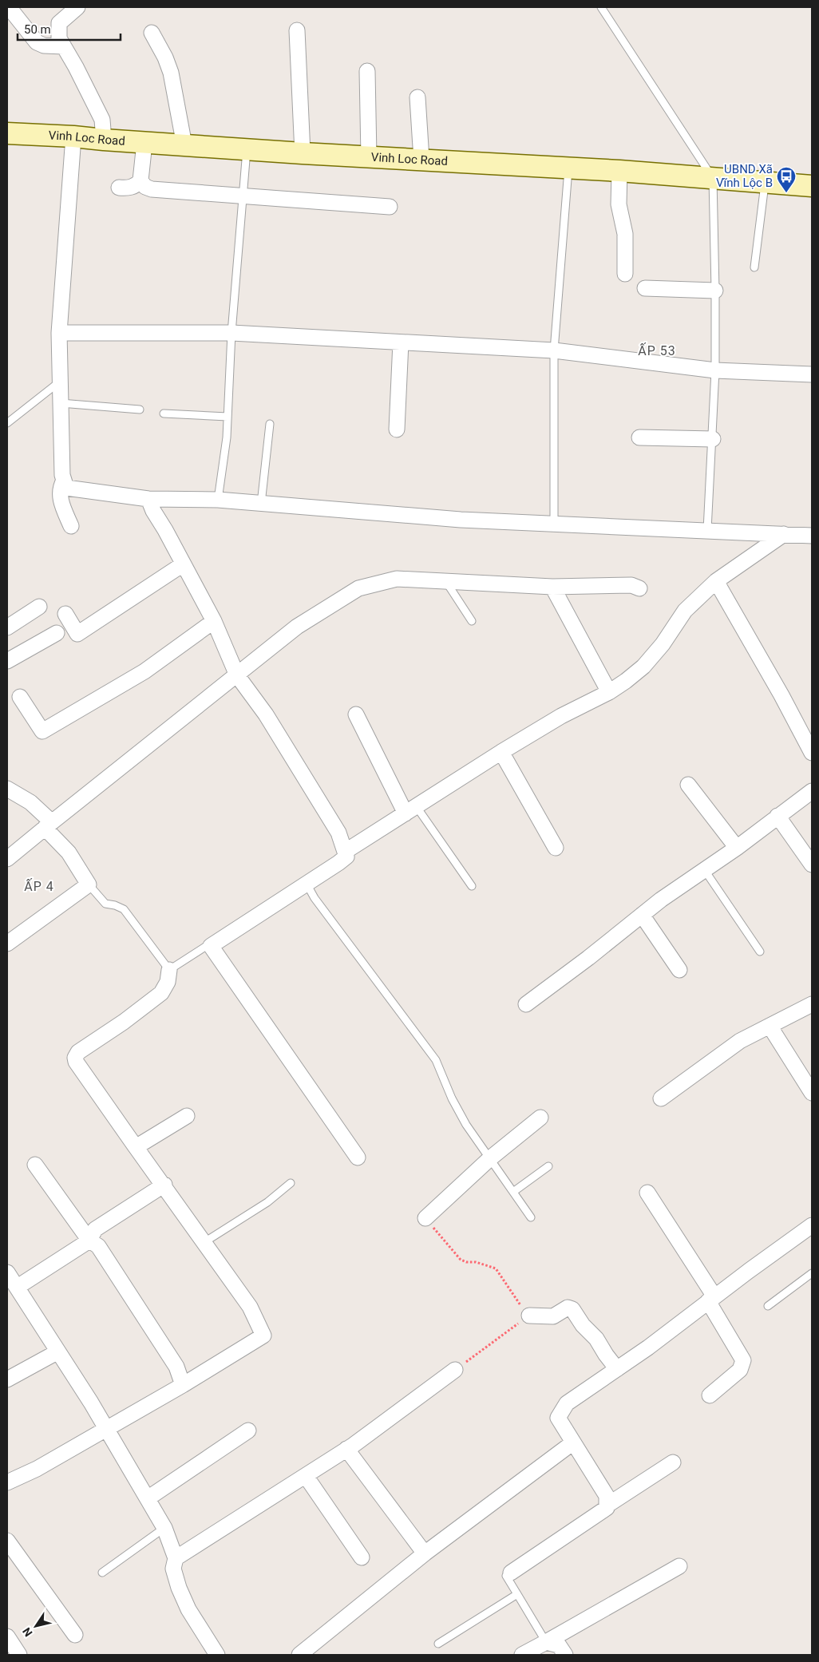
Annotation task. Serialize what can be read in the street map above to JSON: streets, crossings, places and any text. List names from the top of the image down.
{
  "streets": {
    "main road": ["Vinh Loc Road"]
  },
  "districts": ["ẤP 53", "ẤP 4"],
  "places": {
    "bus stop": ["UBND Xã Vĩnh Lộc B"]
  },
  "scale_bar": "50 m",
  "north": "bottom left"
}
